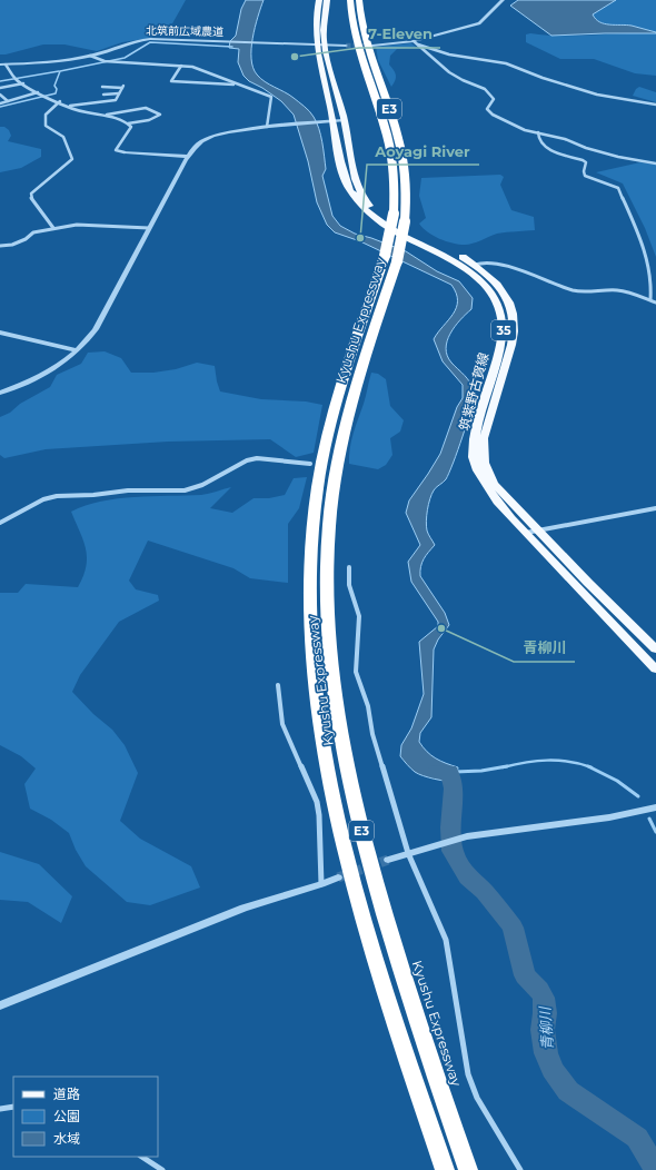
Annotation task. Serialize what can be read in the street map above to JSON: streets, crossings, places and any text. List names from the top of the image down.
{
  "streets": {
    "highway": ["E3", "Kyushu Expressway"],
    "main road": ["35", "筑紫野古賀線"],
    "street": ["北筑前広域農道"]
  },
  "crossings": [
    ["北筑前広域農道", "筑紫野古賀線"]
  ],
  "water": ["青柳川"],
  "places": ["7-Eleven", "Aoyagi River", "青柳川"],
  "legend": ["道路", "公園", "水域"]
}
